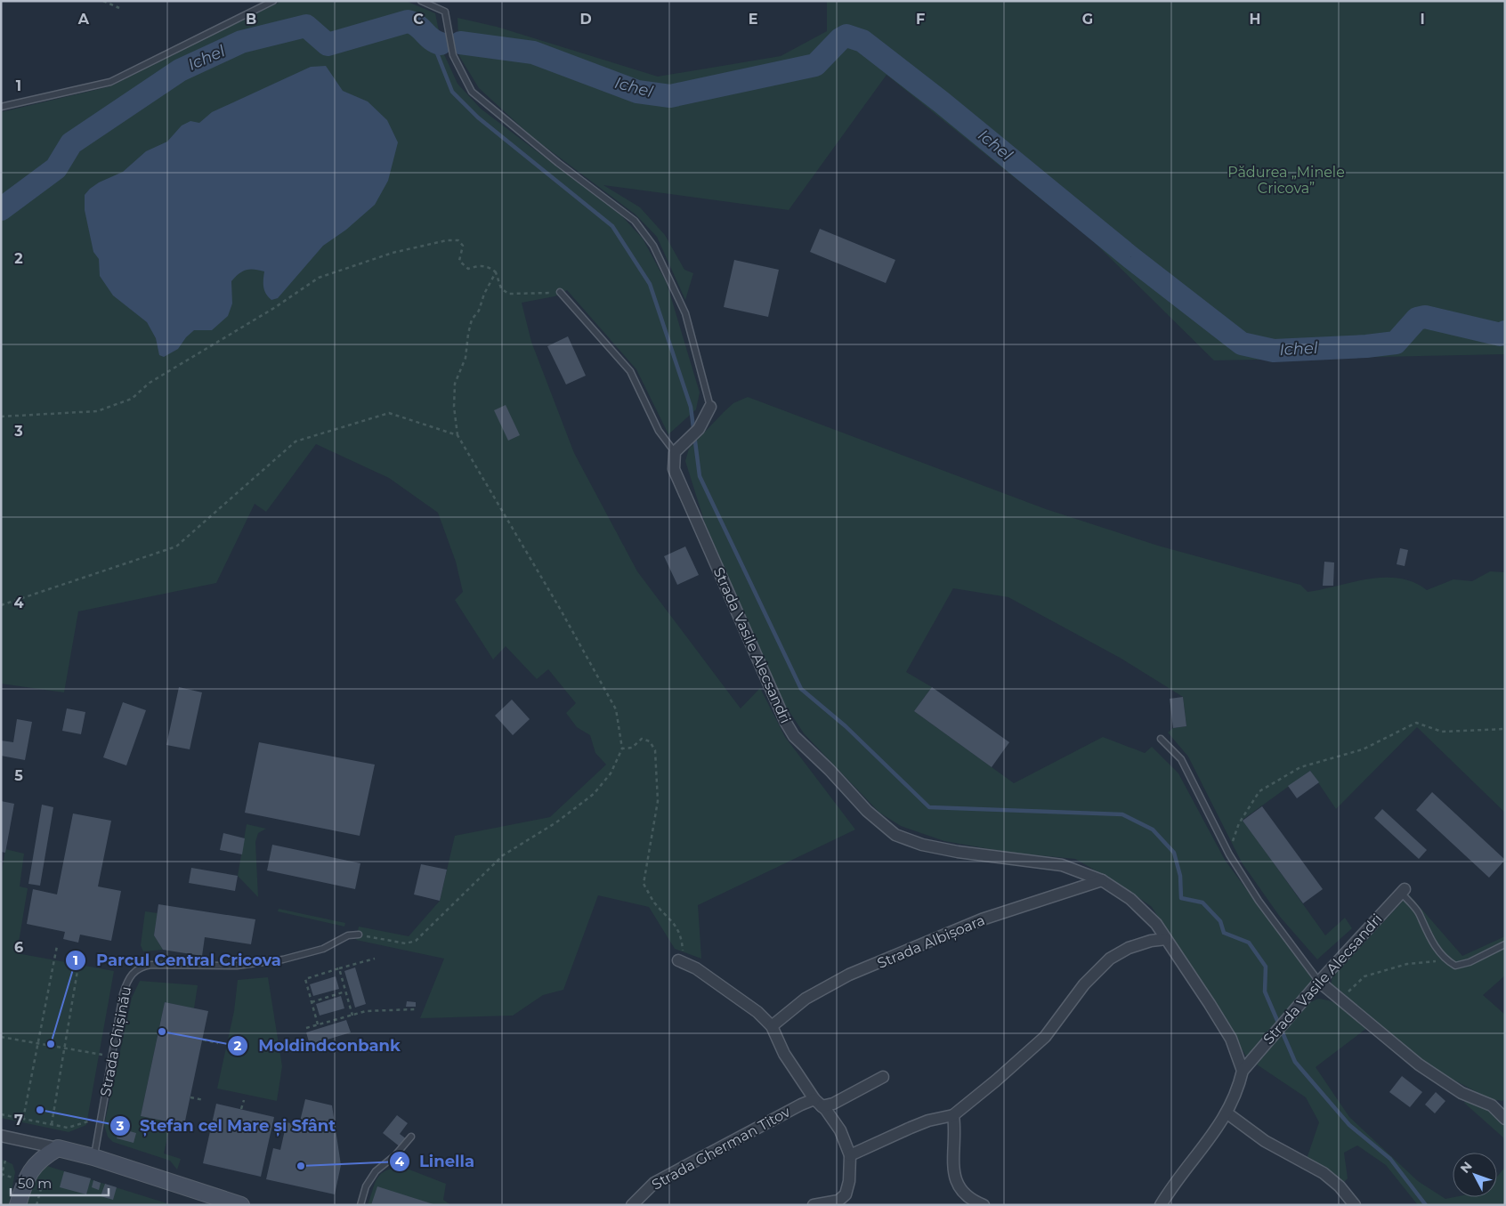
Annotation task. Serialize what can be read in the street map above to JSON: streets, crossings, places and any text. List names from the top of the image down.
{
  "streets": {
    "street": ["Strada Vasile Alecsandri", "Strada Albișoara", "Strada Gherman Titov"],
    "lane": ["Strada Chișinău"]
  },
  "crossings": [
    ["Strada Vasile Alecsandri", "Strada Albișoara"]
  ],
  "water": ["Ichel"],
  "parks": ["Pădurea „Minele Cricova”"],
  "places": [
    "Moldindconbank",
    "Parcul Central Cricova",
    "Ștefan cel Mare și Sfânt",
    "Linella"
  ],
  "scale_bar": "50 m",
  "north": "top left",
  "grid": {
    "columns": [
      "A",
      "B",
      "C",
      "D",
      "E",
      "F",
      "G",
      "H",
      "I"
    ],
    "rows": [
      "1",
      "2",
      "3",
      "4",
      "5",
      "6",
      "7"
    ]
  }
}
